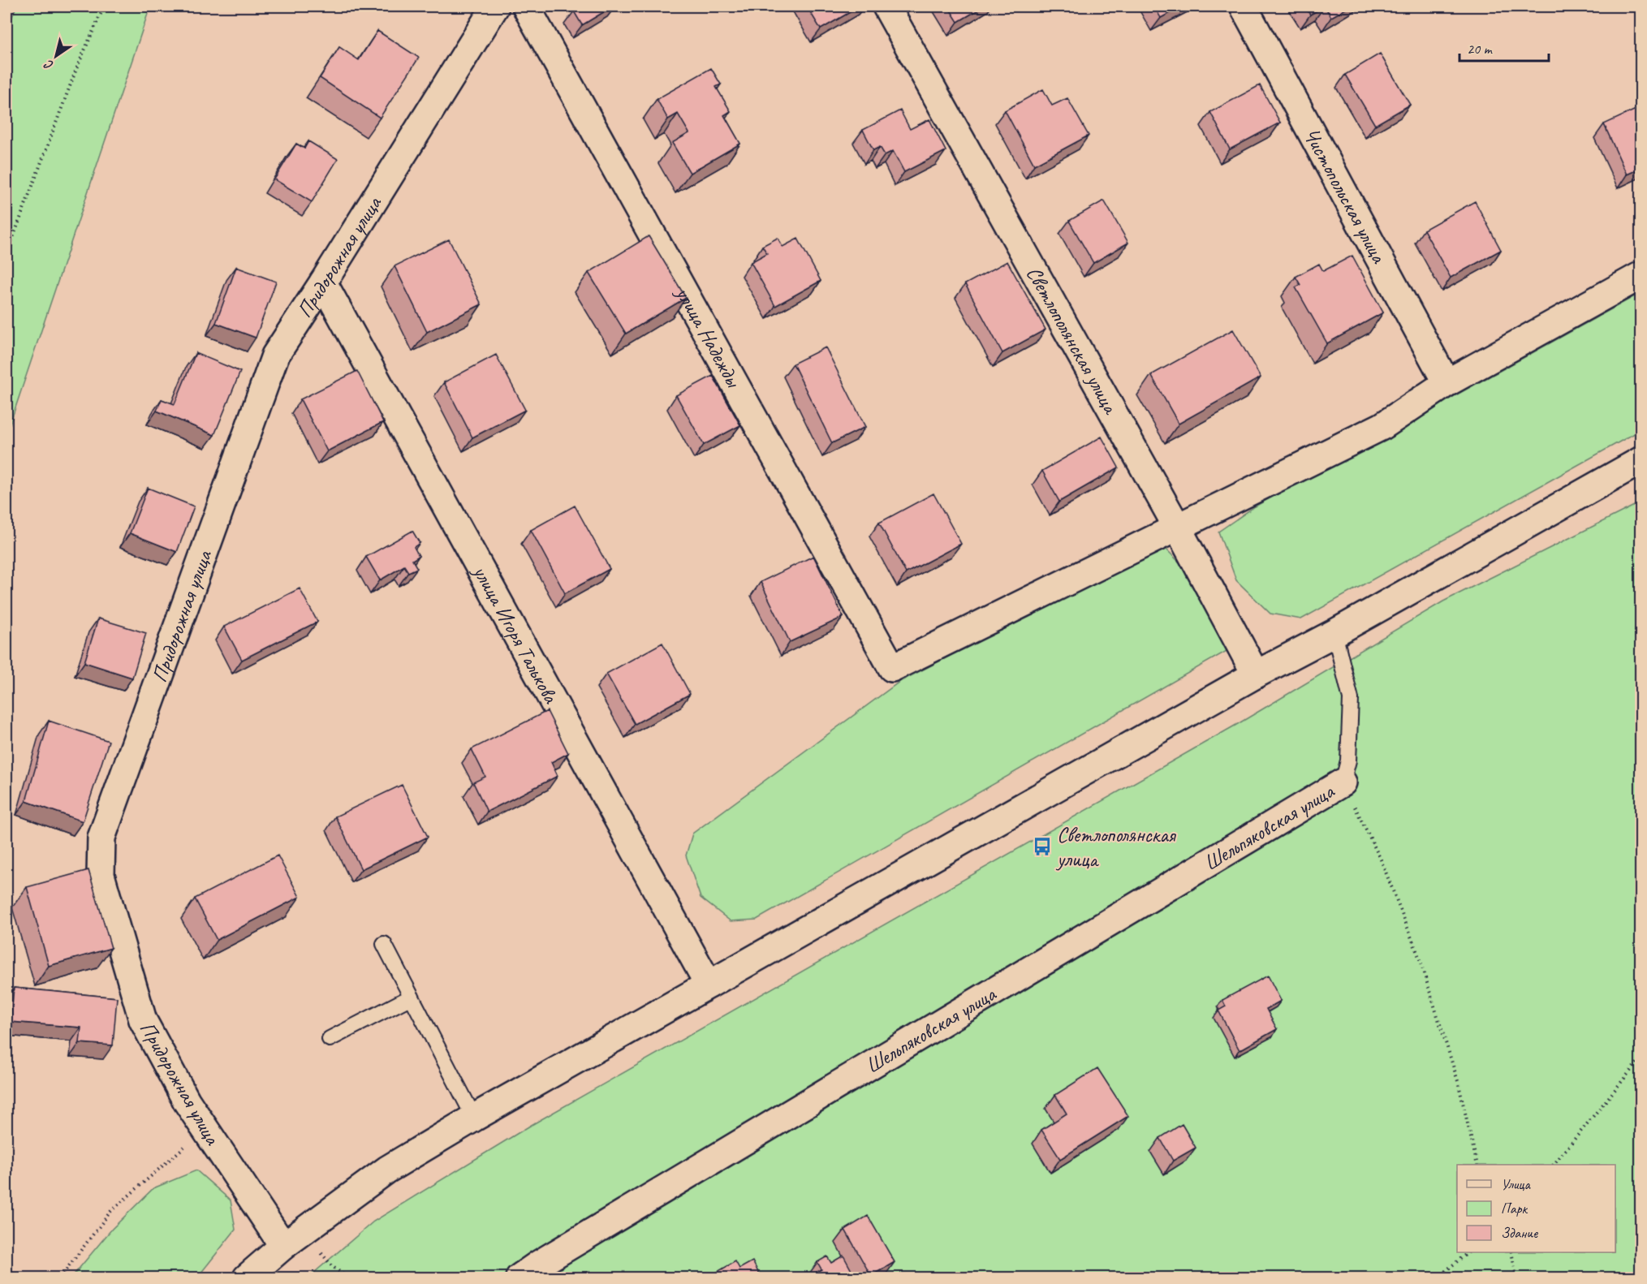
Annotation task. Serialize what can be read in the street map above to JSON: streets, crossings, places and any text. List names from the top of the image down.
{
  "streets": {
    "street": [
      "Чистопольская улица",
      "Придорожная улица",
      "улица Надежды",
      "Светлополянская улица",
      "улица Игоря Талькова",
      "Шельпяковская улица"
    ]
  },
  "crossings": [
    ["Придорожная улица", "улица Игоря Талькова"],
    ["улица Надежды", "Светлополянская улица"]
  ],
  "places": {
    "bus stop": ["Светлополянская улица"]
  },
  "legend": ["Улица", "Парк", "Здание"],
  "scale_bar": "20 m",
  "north": "bottom left"
}
